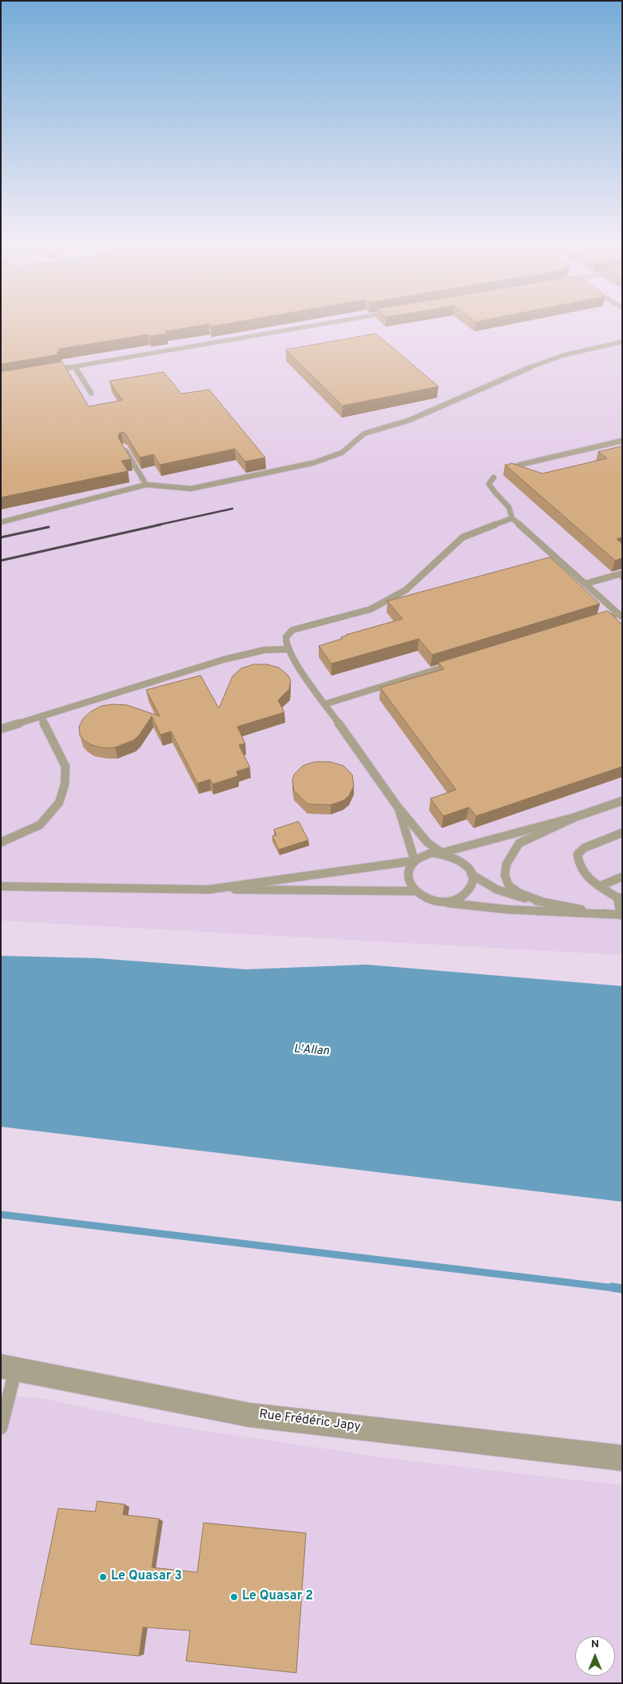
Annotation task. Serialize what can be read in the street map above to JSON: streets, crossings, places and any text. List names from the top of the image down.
{
  "streets": {
    "street": ["Rue Frédéric Japy"]
  },
  "water": ["L'Allan"],
  "places": ["Le Quasar 3", "Le Quasar 2"],
  "north": "top"
}
